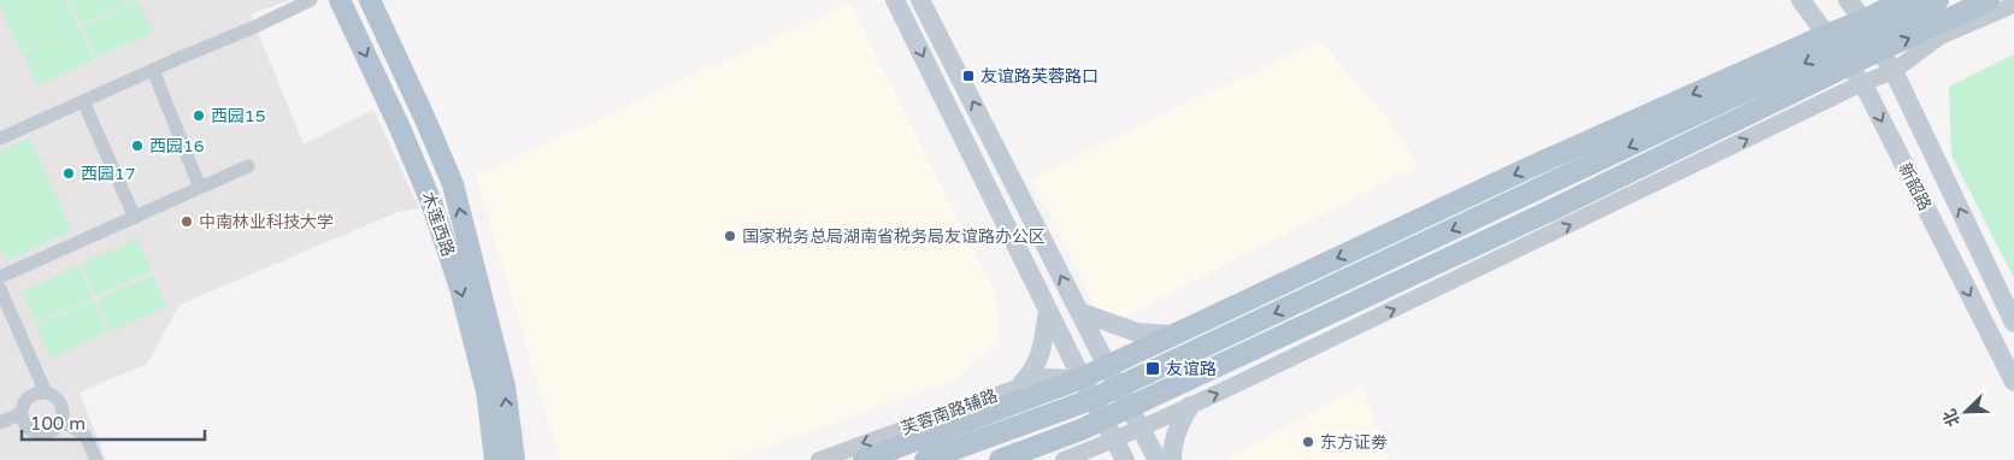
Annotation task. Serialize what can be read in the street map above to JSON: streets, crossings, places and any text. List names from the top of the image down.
{
  "streets": {
    "main road": ["新韶路", "木莲西路"],
    "street": ["芙蓉南路辅路"]
  },
  "one_way": ["芙蓉南路辅路"],
  "places": {
    "transit": ["友谊路芙蓉路口", "友谊路"],
    "other": [
      "西园15",
      "西园16",
      "西园17",
      "中南林业科技大学",
      "国家税务总局湖南省税务局友谊路办公区",
      "东方证劵"
    ]
  },
  "scale_bar": "100 m",
  "north": "bottom left"
}
